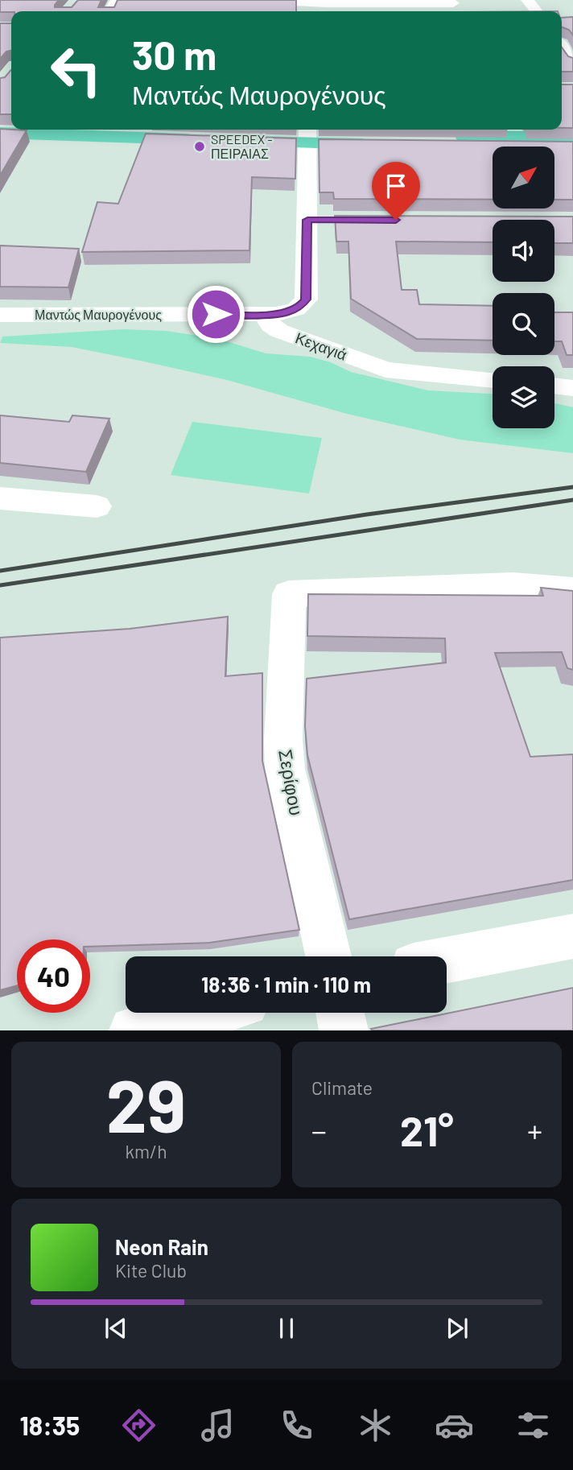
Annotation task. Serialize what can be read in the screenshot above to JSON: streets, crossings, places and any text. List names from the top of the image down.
{
  "streets": {
    "street": ["Μαντώς Μαυρογένους", "Κεχαγιά", "Σερίφου"]
  },
  "crossings": [
    ["Μαντώς Μαυρογένους", "Κεχαγιά"]
  ],
  "places": ["SPEEDEX - ΠΕΙΡΑΙΑΣ"],
  "north": "top right",
  "page": {
    "turn": ["30 m", "Μαντώς Μαυρογένους"],
    "limit": "40",
    "trip": "18:36 · 1 min · 110 m",
    "tile": [
      ["29", "km/h"],
      "Climate"
    ],
    "heat": ["−", "21°", "+"],
    "song": ["Neon Rain", "Kite Club"],
    "tabs": "18:35"
  }
}
